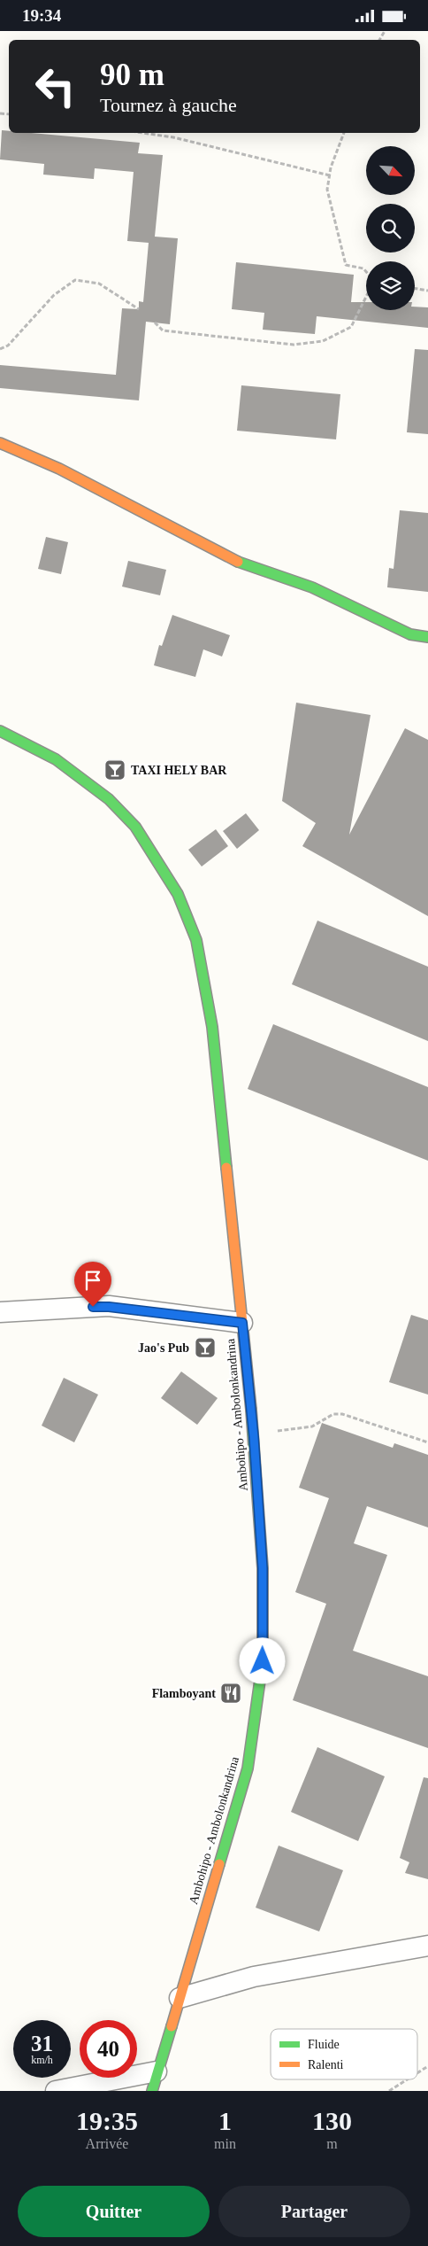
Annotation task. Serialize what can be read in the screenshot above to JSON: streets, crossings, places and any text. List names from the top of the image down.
{
  "streets": {
    "street": ["Ambohipo - Ambolonkandrina"]
  },
  "places": {
    "bar": ["TAXI HELY BAR", "Jao's Pub"],
    "restaurant": ["Flamboyant"]
  },
  "legend": ["Fluide", "Ralenti"],
  "north": "bottom right",
  "page": {
    "status": "19:34",
    "turn": ["90 m", "Tournez à gauche"],
    "speed": "31 km/h",
    "limit": "40",
    "eta": [
      "19:35",
      "Arrivée",
      "1",
      "min",
      "130",
      "m"
    ],
    "buttons": ["Quitter", "Partager"]
  }
}
